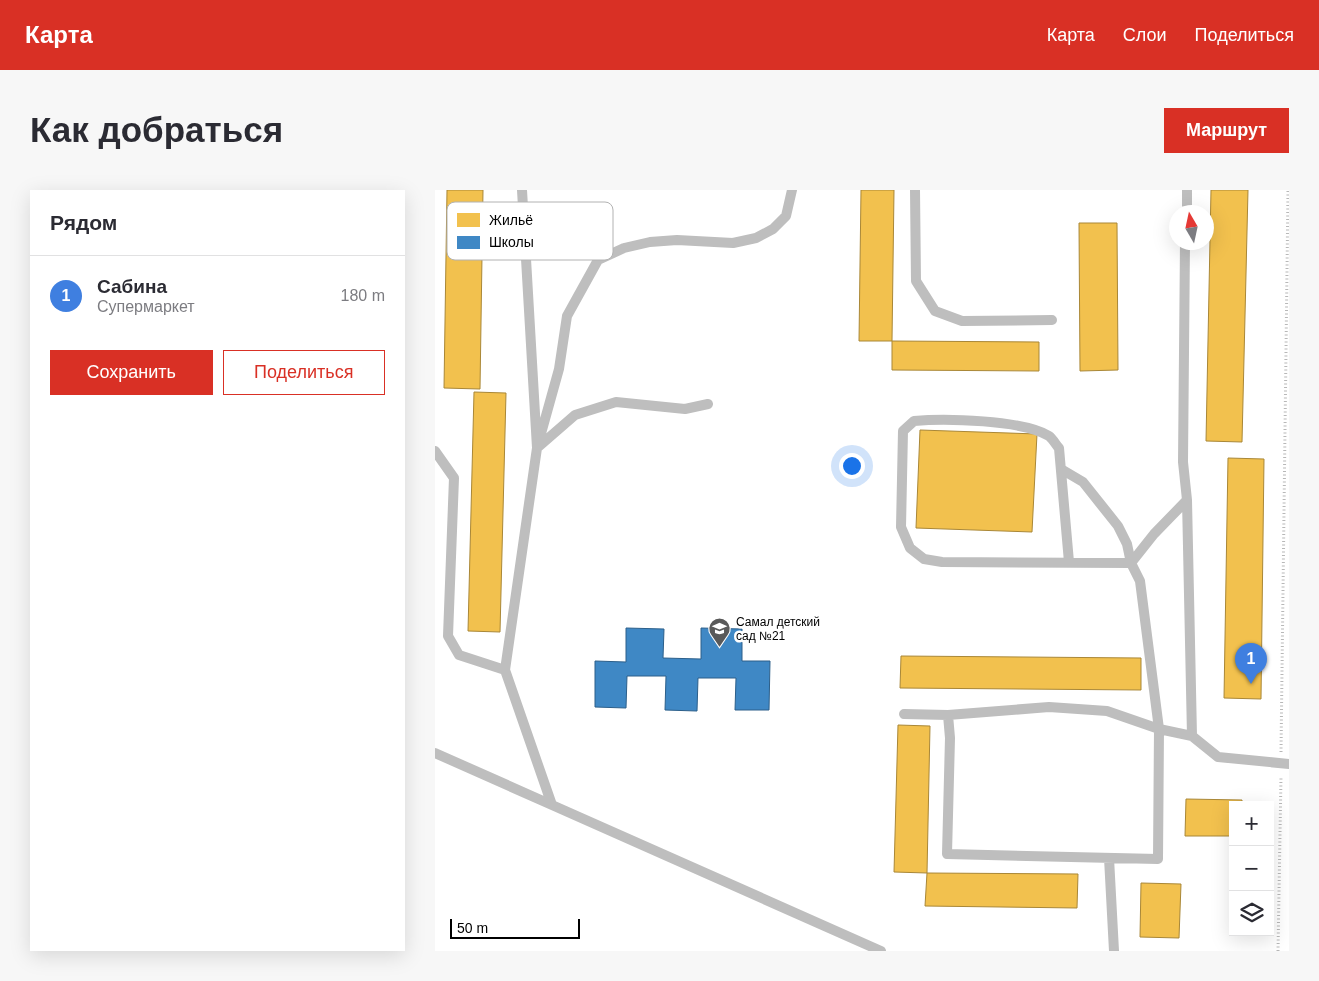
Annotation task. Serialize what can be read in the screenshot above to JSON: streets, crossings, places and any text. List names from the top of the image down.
{
  "places": {
    "school or university": ["Самал детский сад №21"]
  },
  "legend": ["Жильё", "Школы"],
  "scale_bar": "50 m",
  "north": "top",
  "page": {
    "header": "Карта",
    "nav": ["Карта", "Слои", "Поделиться"],
    "buttons": [
      "Маршрут",
      ["Сохранить", "Поделиться"]
    ],
    "title": "Как добраться",
    "heading": "Рядом",
    "list": [
      {
        "mark": "1",
        "name": "Сабина",
        "note": "Супермаркет",
        "value": "180 m"
      }
    ],
    "pins": "1",
    "map_buttons": ["+", "−"],
    "scale": "50 m"
  }
}
